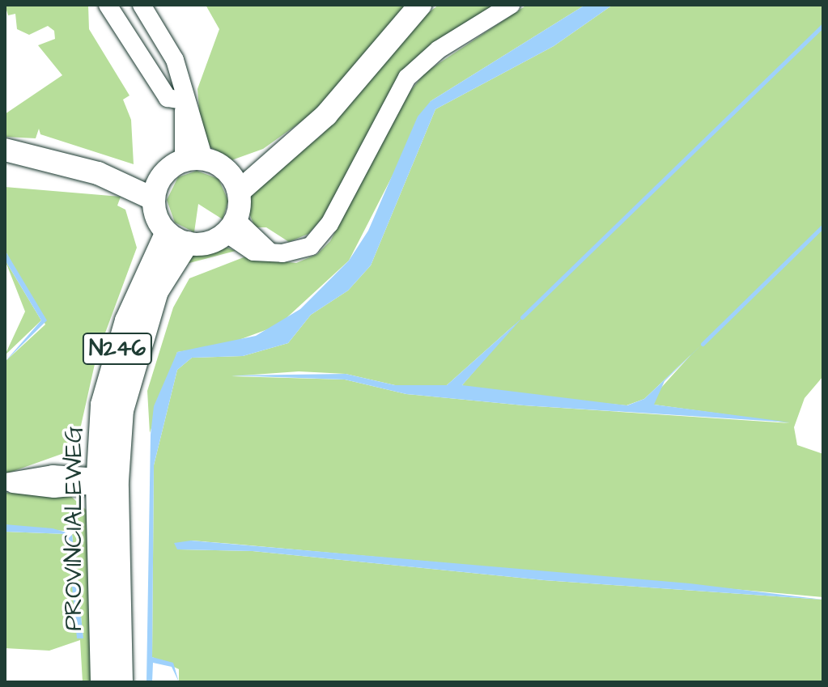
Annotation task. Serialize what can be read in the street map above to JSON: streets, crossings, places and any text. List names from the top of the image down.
{
  "streets": {
    "main road": ["N246", "PROVINCIALEWEG"]
  }
}
